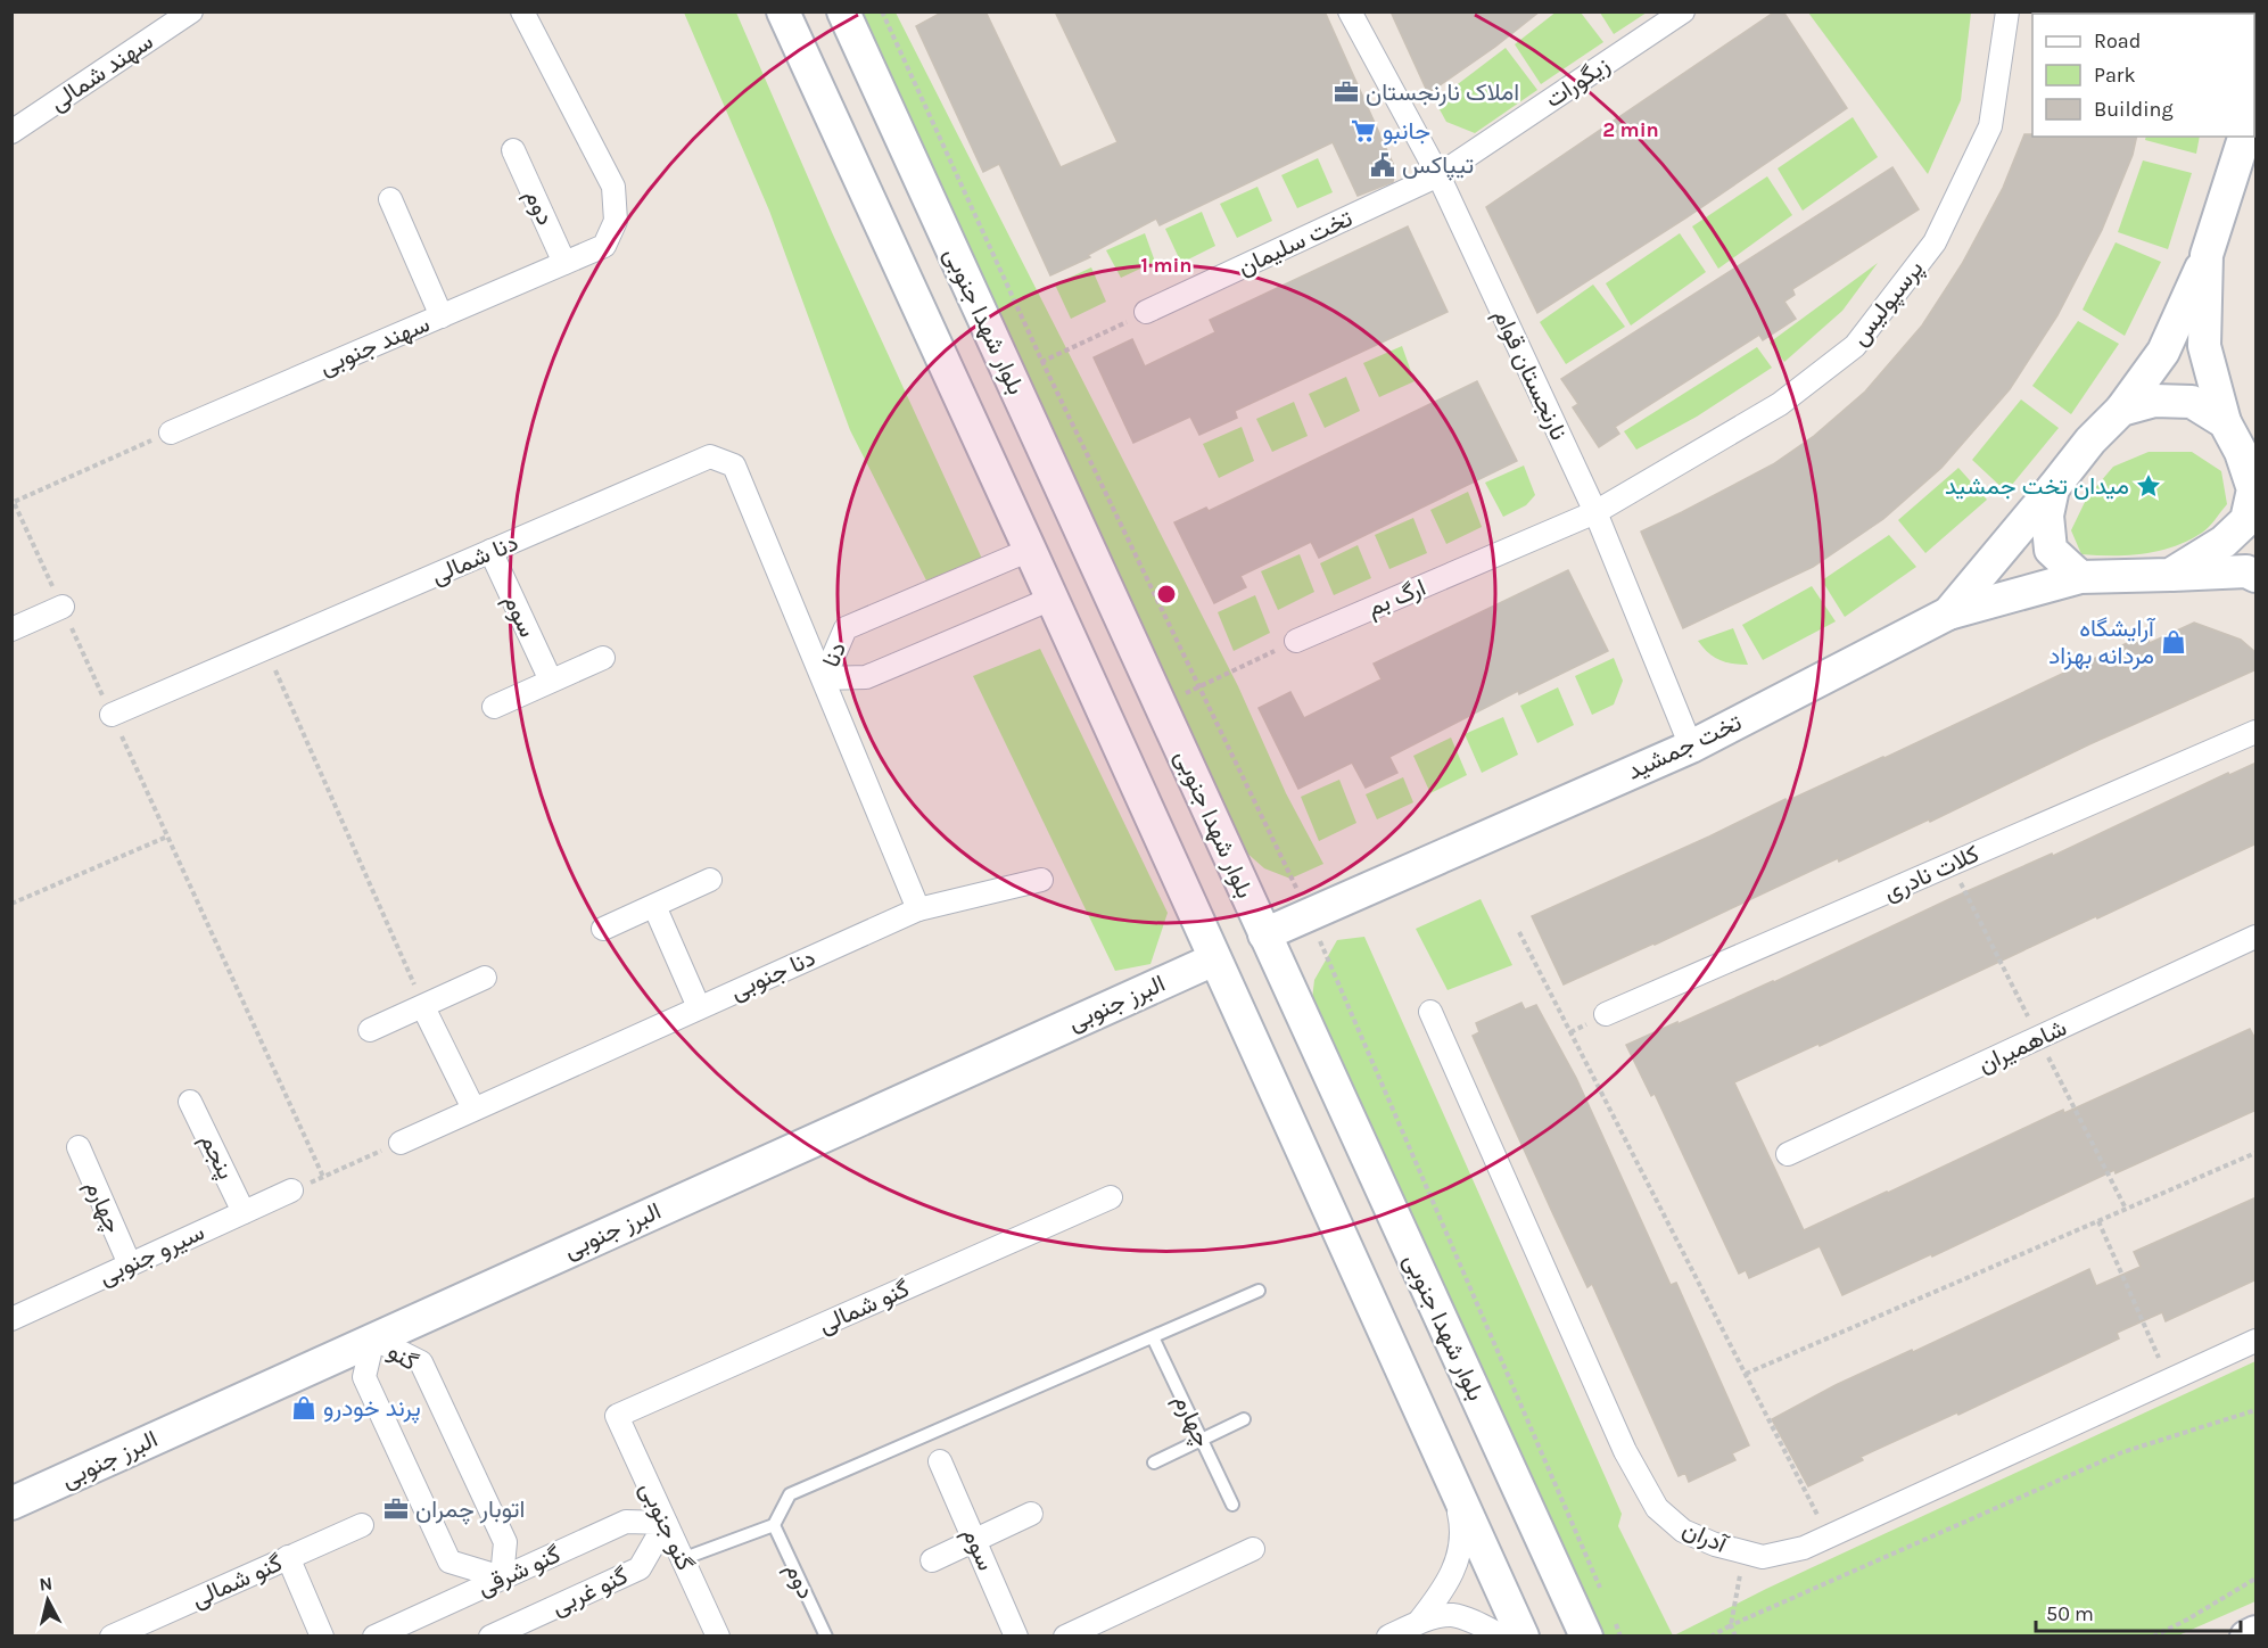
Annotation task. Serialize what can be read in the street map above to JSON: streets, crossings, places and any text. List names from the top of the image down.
{
  "streets": {
    "street": [
      "سهند شمالی",
      "زیگورات",
      "دوم",
      "تخت سلیمان",
      "پرسپولیس",
      "بلوار شهدا جنوبی",
      "سهند جنوبی",
      "نارنجستان قوام",
      "دنا شمالی",
      "ارگ بم",
      "سوم",
      "دنا",
      "تخت جمشید",
      "کلات نادری",
      "دنا جنوبی",
      "البرز جنوبی",
      "شاهمیران",
      "پنجم",
      "چهارم",
      "سیرو جنوبی",
      "گنو شمالی",
      "گنو",
      "گنو جنوبی",
      "آدران",
      "گنو شرقی",
      "گنو غربی"
    ]
  },
  "crossings": [
    ["زیگورات", "تخت سلیمان"],
    ["زیگورات", "نارنجستان قوام"],
    ["دوم", "سهند جنوبی"],
    ["تخت سلیمان", "نارنجستان قوام"],
    ["پرسپولیس", "نارنجستان قوام"],
    ["پرسپولیس", "ارگ بم"],
    ["بلوار شهدا جنوبی", "تخت جمشید"],
    ["نارنجستان قوام", "ارگ بم"],
    ["نارنجستان قوام", "تخت جمشید"],
    ["دنا شمالی", "سوم"],
    ["دنا شمالی", "دنا"],
    ["البرز جنوبی", "گنو"],
    ["پنجم", "سیرو جنوبی"],
    ["چهارم", "سیرو جنوبی"],
    ["گنو شمالی", "گنو جنوبی"],
    ["گنو", "گنو شرقی"],
    ["گنو جنوبی", "گنو شرقی"],
    ["گنو جنوبی", "گنو غربی"],
    ["گنو شرقی", "گنو غربی"]
  ],
  "places": {
    "office": ["املاک نارنجستان", "اتوبار چمران"],
    "supermarket": ["جانبو"],
    "public building": ["تیپاکس"],
    "place": ["میدان تخت جمشید"],
    "shop": ["آرایشگاه مردانه بهزاد", "پرند خودرو"]
  },
  "legend": ["Road", "Park", "Building"],
  "scale_bar": "50 m",
  "north": "top",
  "rings": ["2 min", "1 min"]
}
